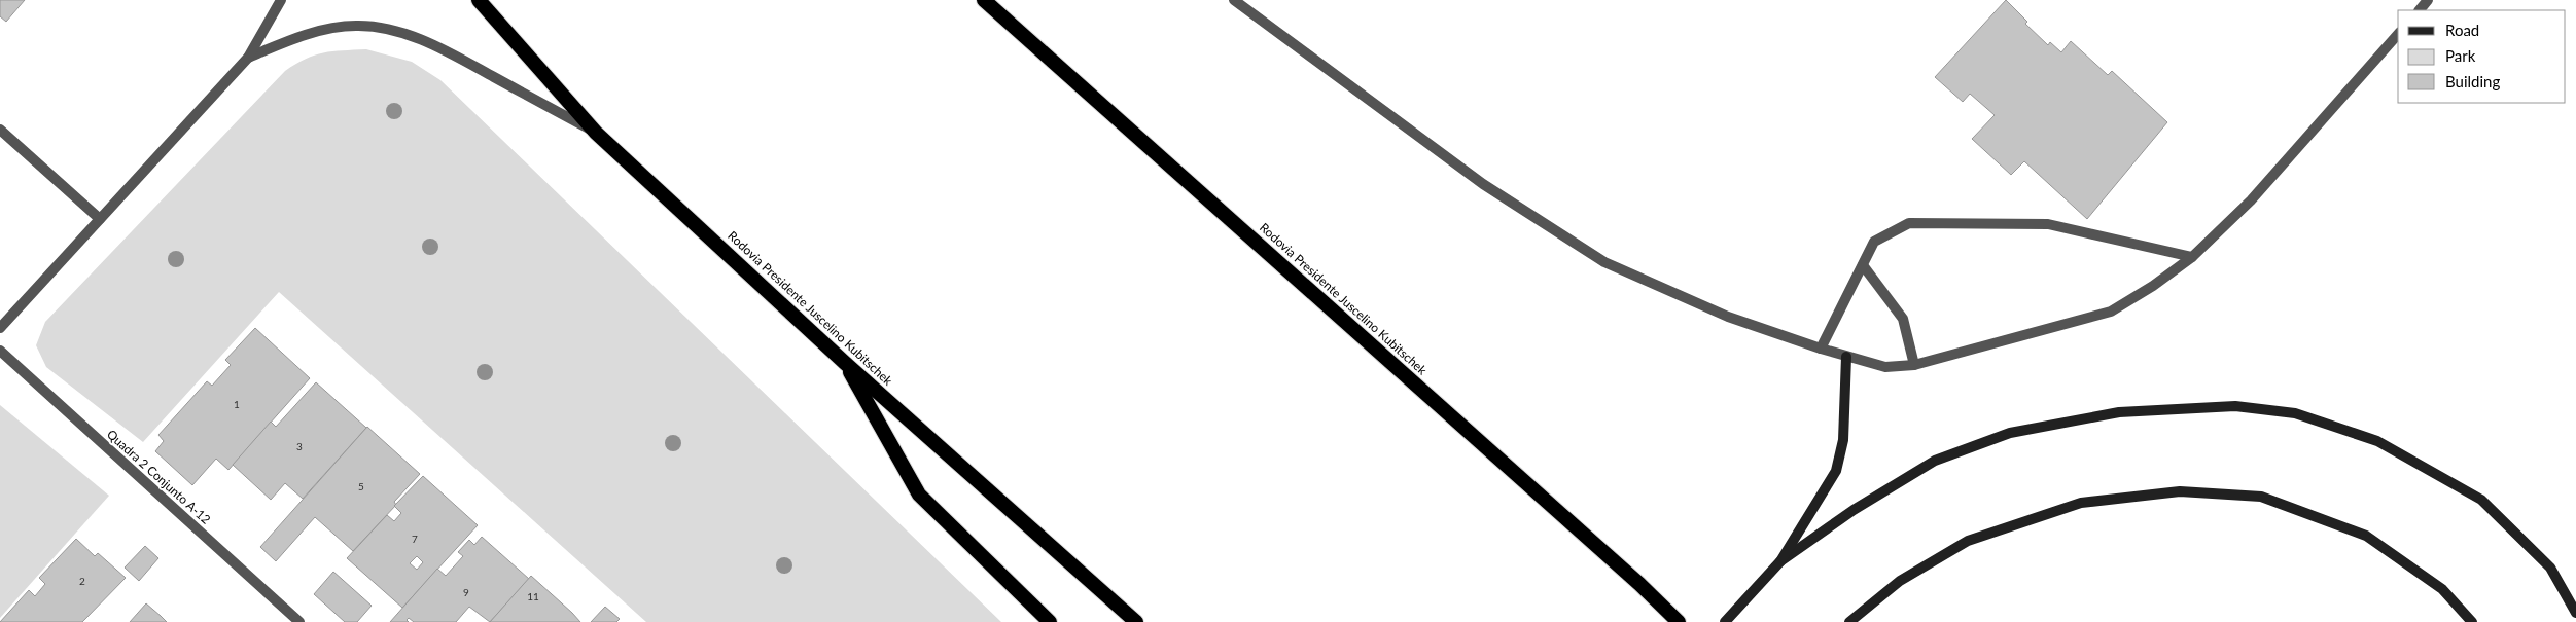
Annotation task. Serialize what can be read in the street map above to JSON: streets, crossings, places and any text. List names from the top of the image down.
{
  "streets": {
    "highway": ["Rodovia Presidente Juscelino Kubitschek"],
    "street": ["Quadra 2 Conjunto A-12"]
  },
  "house_numbers": [
    "1",
    "3",
    "5",
    "7",
    "2",
    "9",
    "11"
  ],
  "legend": ["Road", "Park", "Building"]
}
